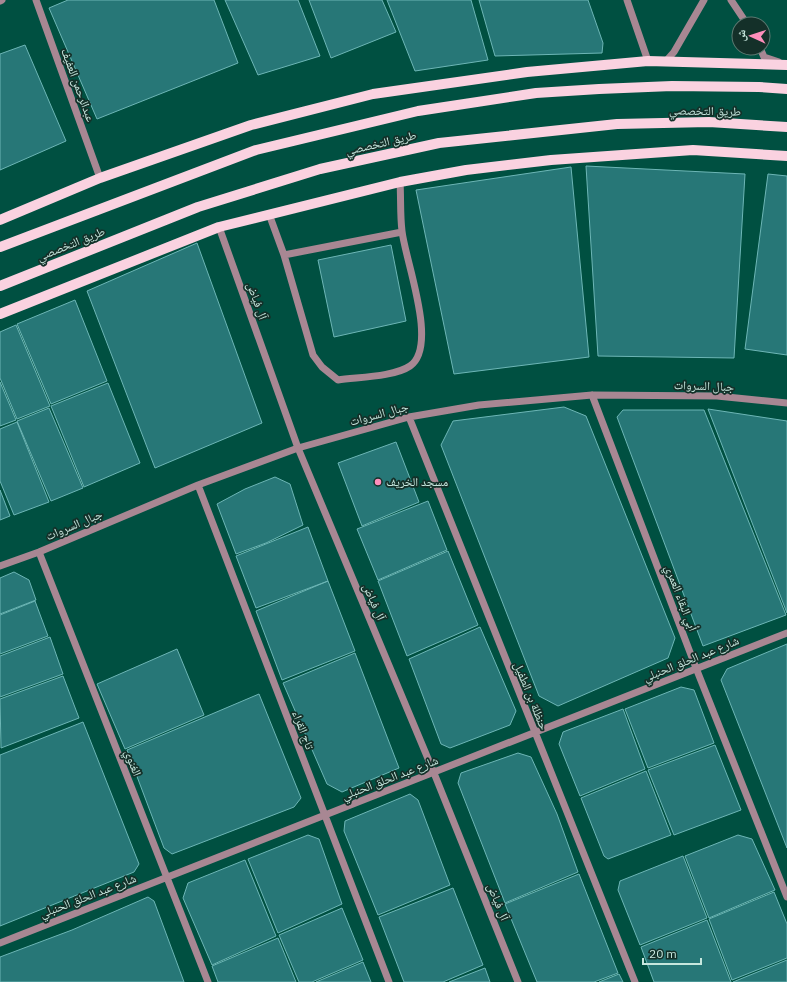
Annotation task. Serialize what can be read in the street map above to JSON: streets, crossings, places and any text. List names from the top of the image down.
{
  "streets": {
    "main road": ["طريق التخصصي"],
    "street": [
      "عبدالرحمن العفيف",
      "آل فياض",
      "جبال السروات",
      "أبي البقاء العمري",
      "شارع عبد الحلق الحنبلي",
      "حنظلة بن الطفيل",
      "تاج القراء",
      "الغنوي"
    ]
  },
  "crossings": [
    ["آل فياض", "جبال السروات"],
    ["آل فياض", "شارع عبد الحلق الحنبلي"],
    ["جبال السروات", "أبي البقاء العمري"],
    ["جبال السروات", "حنظلة بن الطفيل"],
    ["جبال السروات", "تاج القراء"],
    ["جبال السروات", "الغنوي"],
    ["أبي البقاء العمري", "شارع عبد الحلق الحنبلي"],
    ["شارع عبد الحلق الحنبلي", "حنظلة بن الطفيل"],
    ["شارع عبد الحلق الحنبلي", "تاج القراء"],
    ["شارع عبد الحلق الحنبلي", "الغنوي"]
  ],
  "places": ["مسجد الخريف"],
  "scale_bar": "20 m",
  "north": "left"
}
